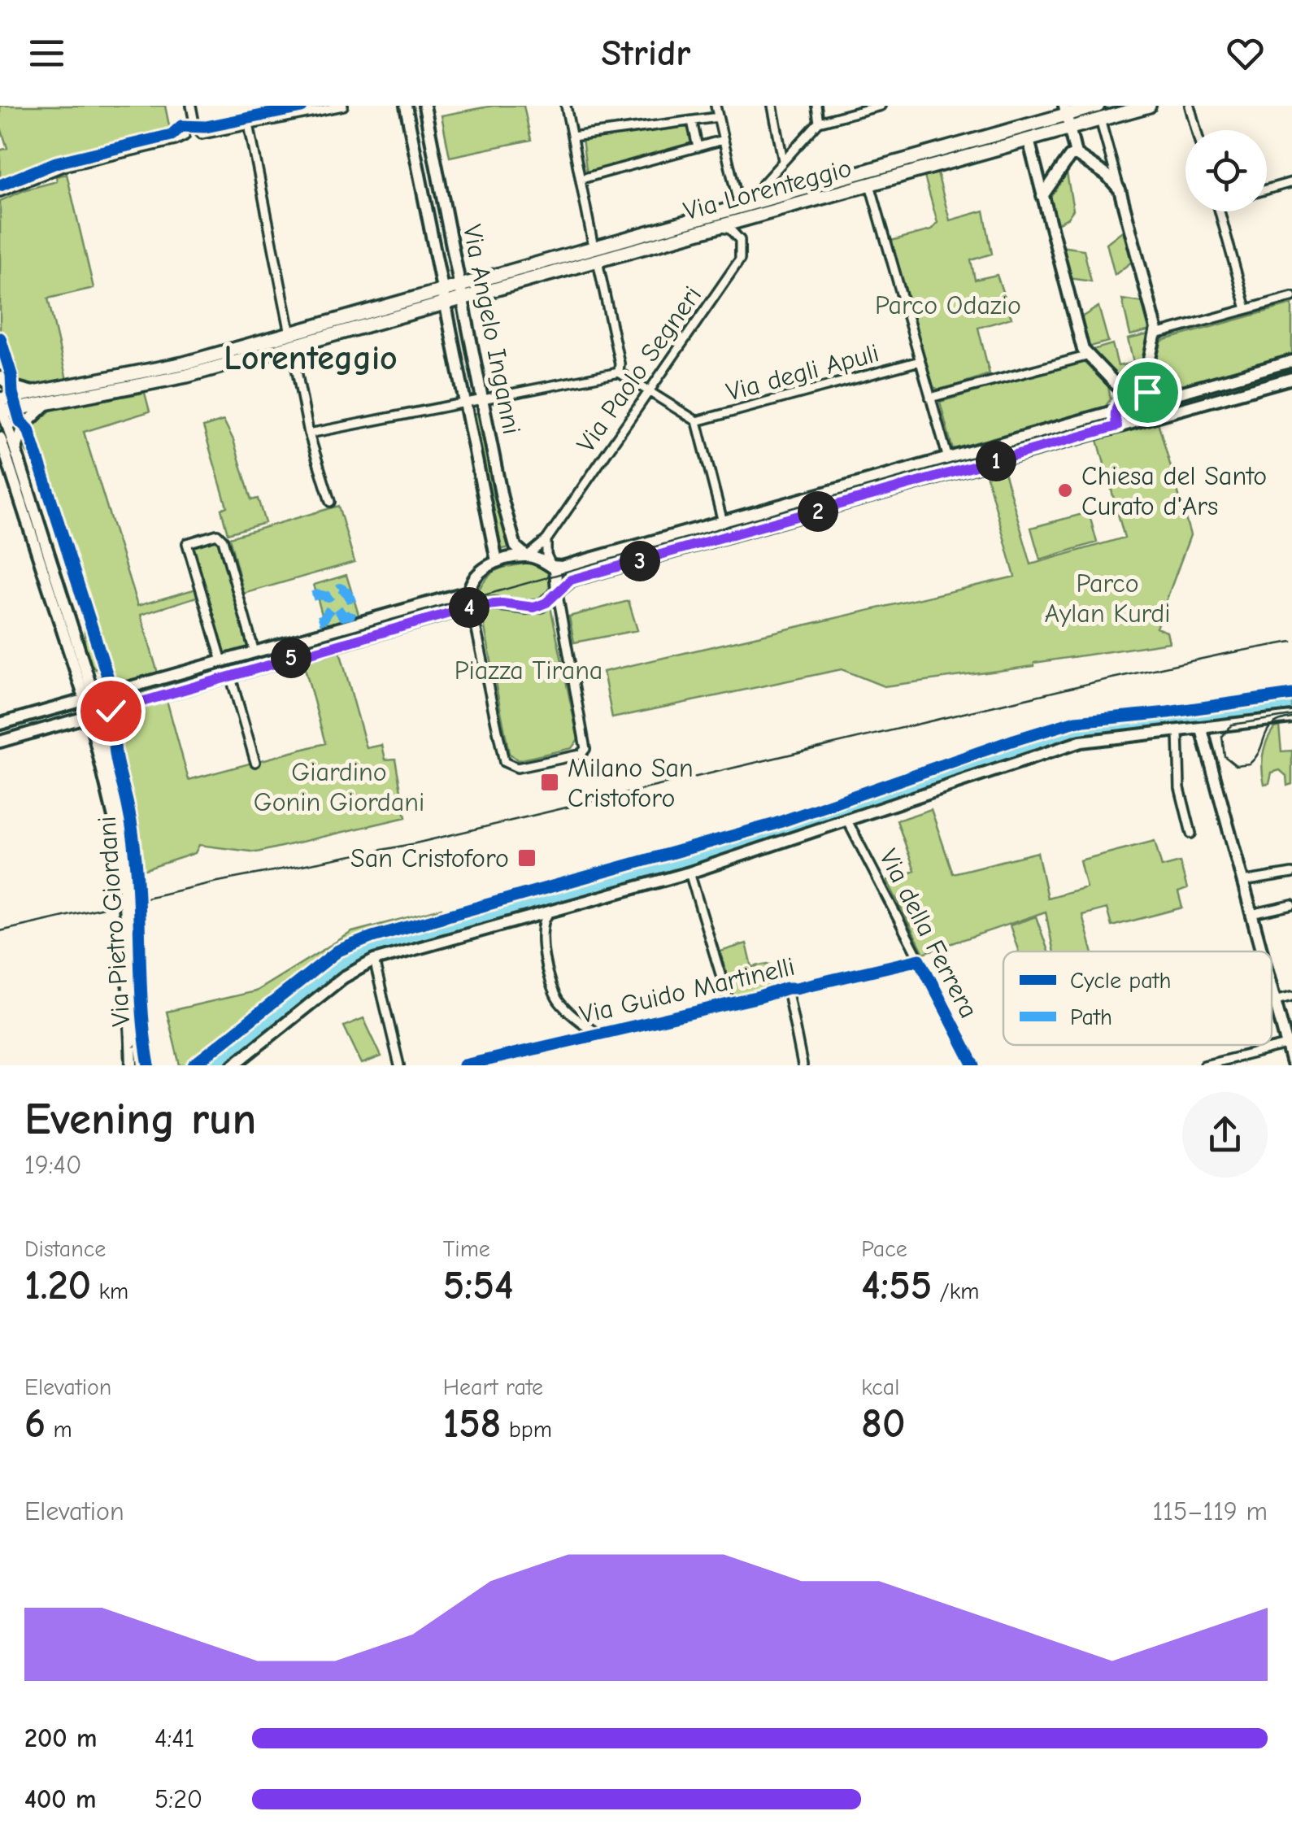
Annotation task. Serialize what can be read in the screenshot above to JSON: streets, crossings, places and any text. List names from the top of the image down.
{
  "streets": {
    "main road": ["Via Lorenteggio"],
    "street": [
      "Via Angelo Inganni",
      "Via Paolo Segneri",
      "Via degli Apuli",
      "Via Pietro Giordani",
      "Via della Ferrera",
      "Via Guido Martinelli"
    ]
  },
  "crossings": [
    ["Via Lorenteggio", "Via Angelo Inganni"],
    ["Via Lorenteggio", "Via Paolo Segneri"],
    ["Via Lorenteggio", "Via Pietro Giordani"],
    ["Via Angelo Inganni", "Via Paolo Segneri"],
    ["Via della Ferrera", "Via Guido Martinelli"]
  ],
  "districts": ["Lorenteggio"],
  "parks": [
    "Parco Odazio",
    "Parco Aylan Kurdi",
    "Piazza Tirana",
    "Giardino Gonin Giordani"
  ],
  "places": {
    "other": ["Chiesa del Santo Curato d'Ars"],
    "transit": ["Milano San Cristoforo", "San Cristoforo"]
  },
  "legend": ["Cycle path", "Path"],
  "page": {
    "header": "Stridr",
    "pins": [
      "1",
      "2",
      "3",
      "4",
      "5"
    ],
    "heading": ["Evening run", "19:40"],
    "stats": [
      ["Distance", "1.20 km"],
      ["Time", "5:54"],
      ["Pace", "4:55 /km"],
      ["Elevation", "6 m"],
      ["Heart rate", "158 bpm"],
      ["kcal", "80"]
    ],
    "chart": ["Elevation", "115–119 m"],
    "list": [
      {
        "name": "200 m",
        "note": "4:41"
      },
      {
        "name": "400 m",
        "note": "5:20"
      }
    ]
  }
}
